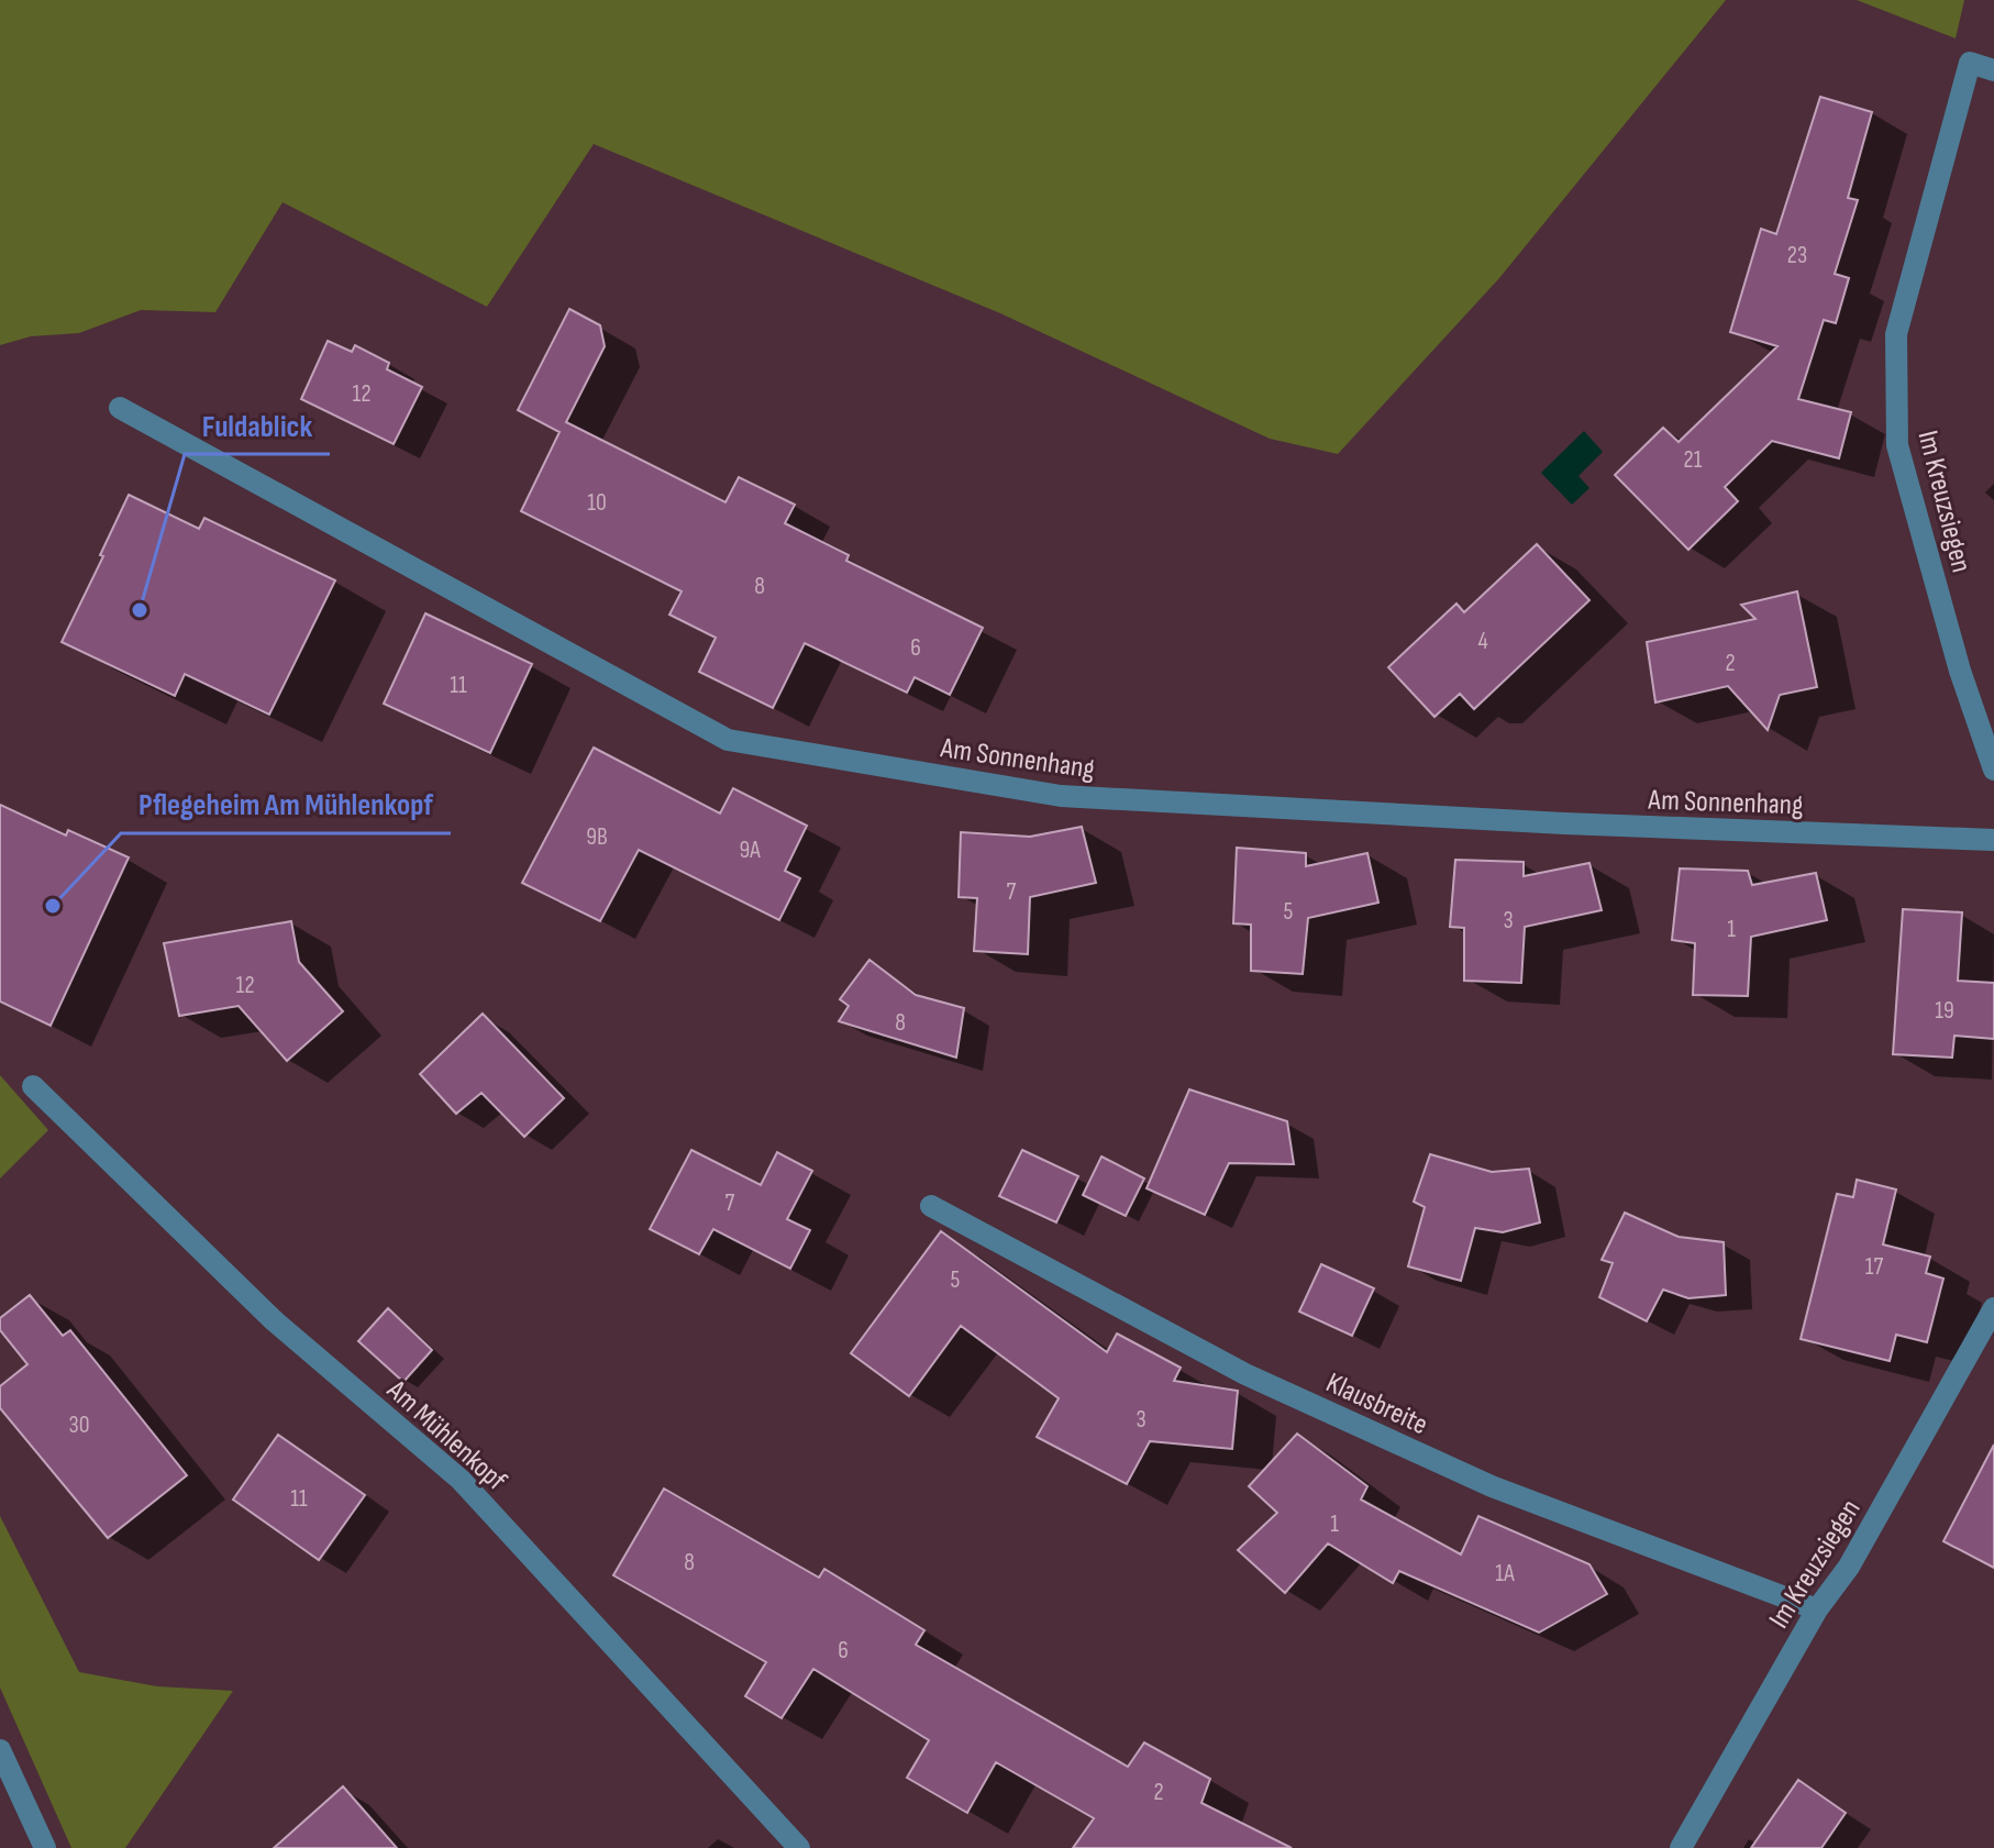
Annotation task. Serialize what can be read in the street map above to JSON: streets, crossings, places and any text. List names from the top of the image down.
{
  "streets": {
    "street": [
      "Im Kreuzsiegen",
      "Am Sonnenhang",
      "Klausbreite",
      "Am Mühlenkopf"
    ]
  },
  "crossings": [
    ["Im Kreuzsiegen", "Klausbreite"]
  ],
  "places": ["Fuldablick", "Pflegeheim Am Mühlenkopf"],
  "house_numbers": [
    "23",
    "12",
    "21",
    "10",
    "8",
    "4",
    "6",
    "2",
    "11",
    "9B",
    "9A",
    "7",
    "5",
    "3",
    "1",
    "12",
    "19",
    "8",
    "7",
    "17",
    "5",
    "3",
    "30",
    "11",
    "1",
    "8",
    "1A",
    "6",
    "2"
  ]
}
